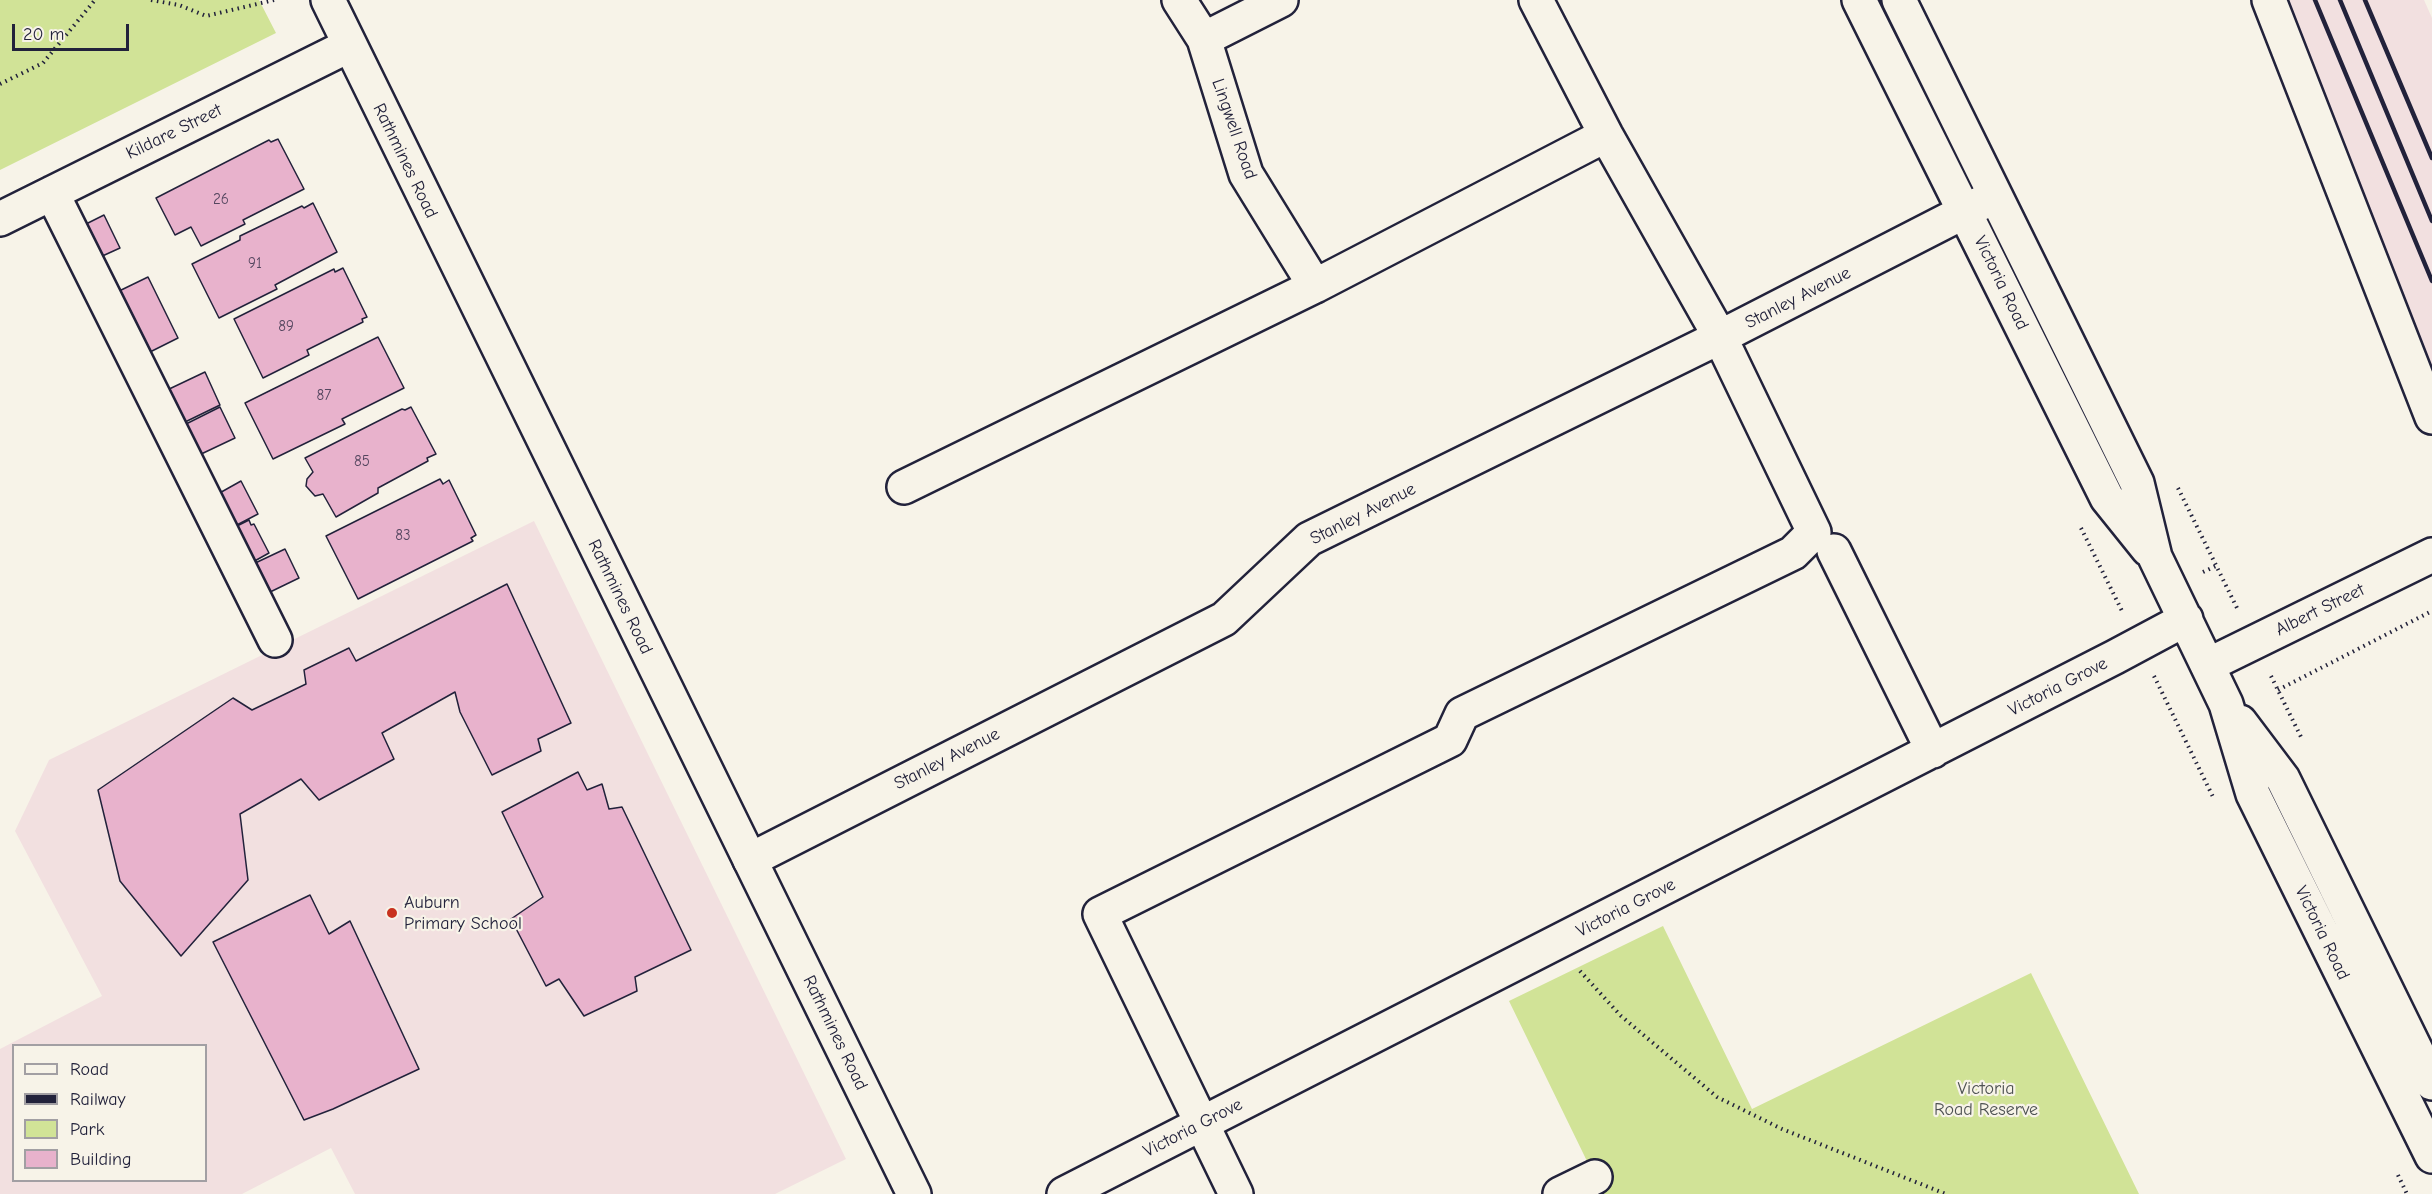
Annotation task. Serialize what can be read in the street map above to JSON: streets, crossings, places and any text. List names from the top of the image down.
{
  "streets": {
    "street": [
      "Lingwell Road",
      "Kildare Street",
      "Rathmines Road",
      "Victoria Road",
      "Stanley Avenue",
      "Albert Street",
      "Victoria Grove"
    ]
  },
  "crossings": [
    ["Kildare Street", "Rathmines Road"],
    ["Rathmines Road", "Stanley Avenue"],
    ["Victoria Road", "Stanley Avenue"],
    ["Victoria Road", "Albert Street"],
    ["Victoria Road", "Victoria Grove"]
  ],
  "parks": ["Victoria Road Reserve"],
  "places": ["Auburn Primary School"],
  "house_numbers": [
    "26",
    "91",
    "89",
    "87",
    "85",
    "83"
  ],
  "legend": [
    "Road",
    "Railway",
    "Park",
    "Building"
  ],
  "scale_bar": "20 m"
}
